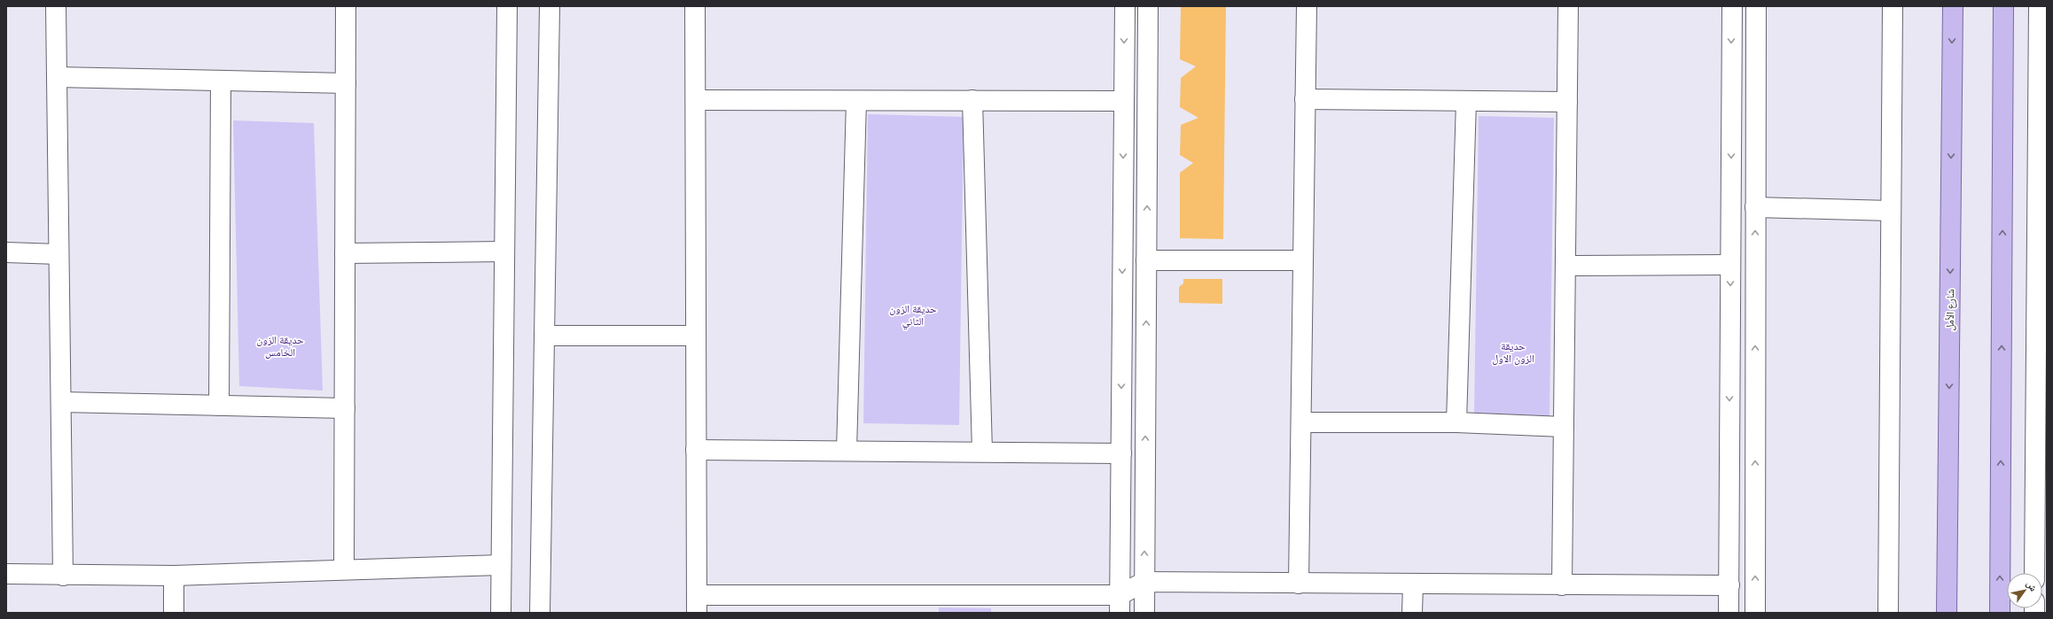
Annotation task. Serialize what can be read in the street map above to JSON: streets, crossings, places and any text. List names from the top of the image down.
{
  "streets": {
    "main road": ["شارع الأمل"]
  },
  "parks": ["حديقة الزون الثاني", "حديقة الزون الخامس", "حديقة الزون الاول"],
  "north": "top right"
}
